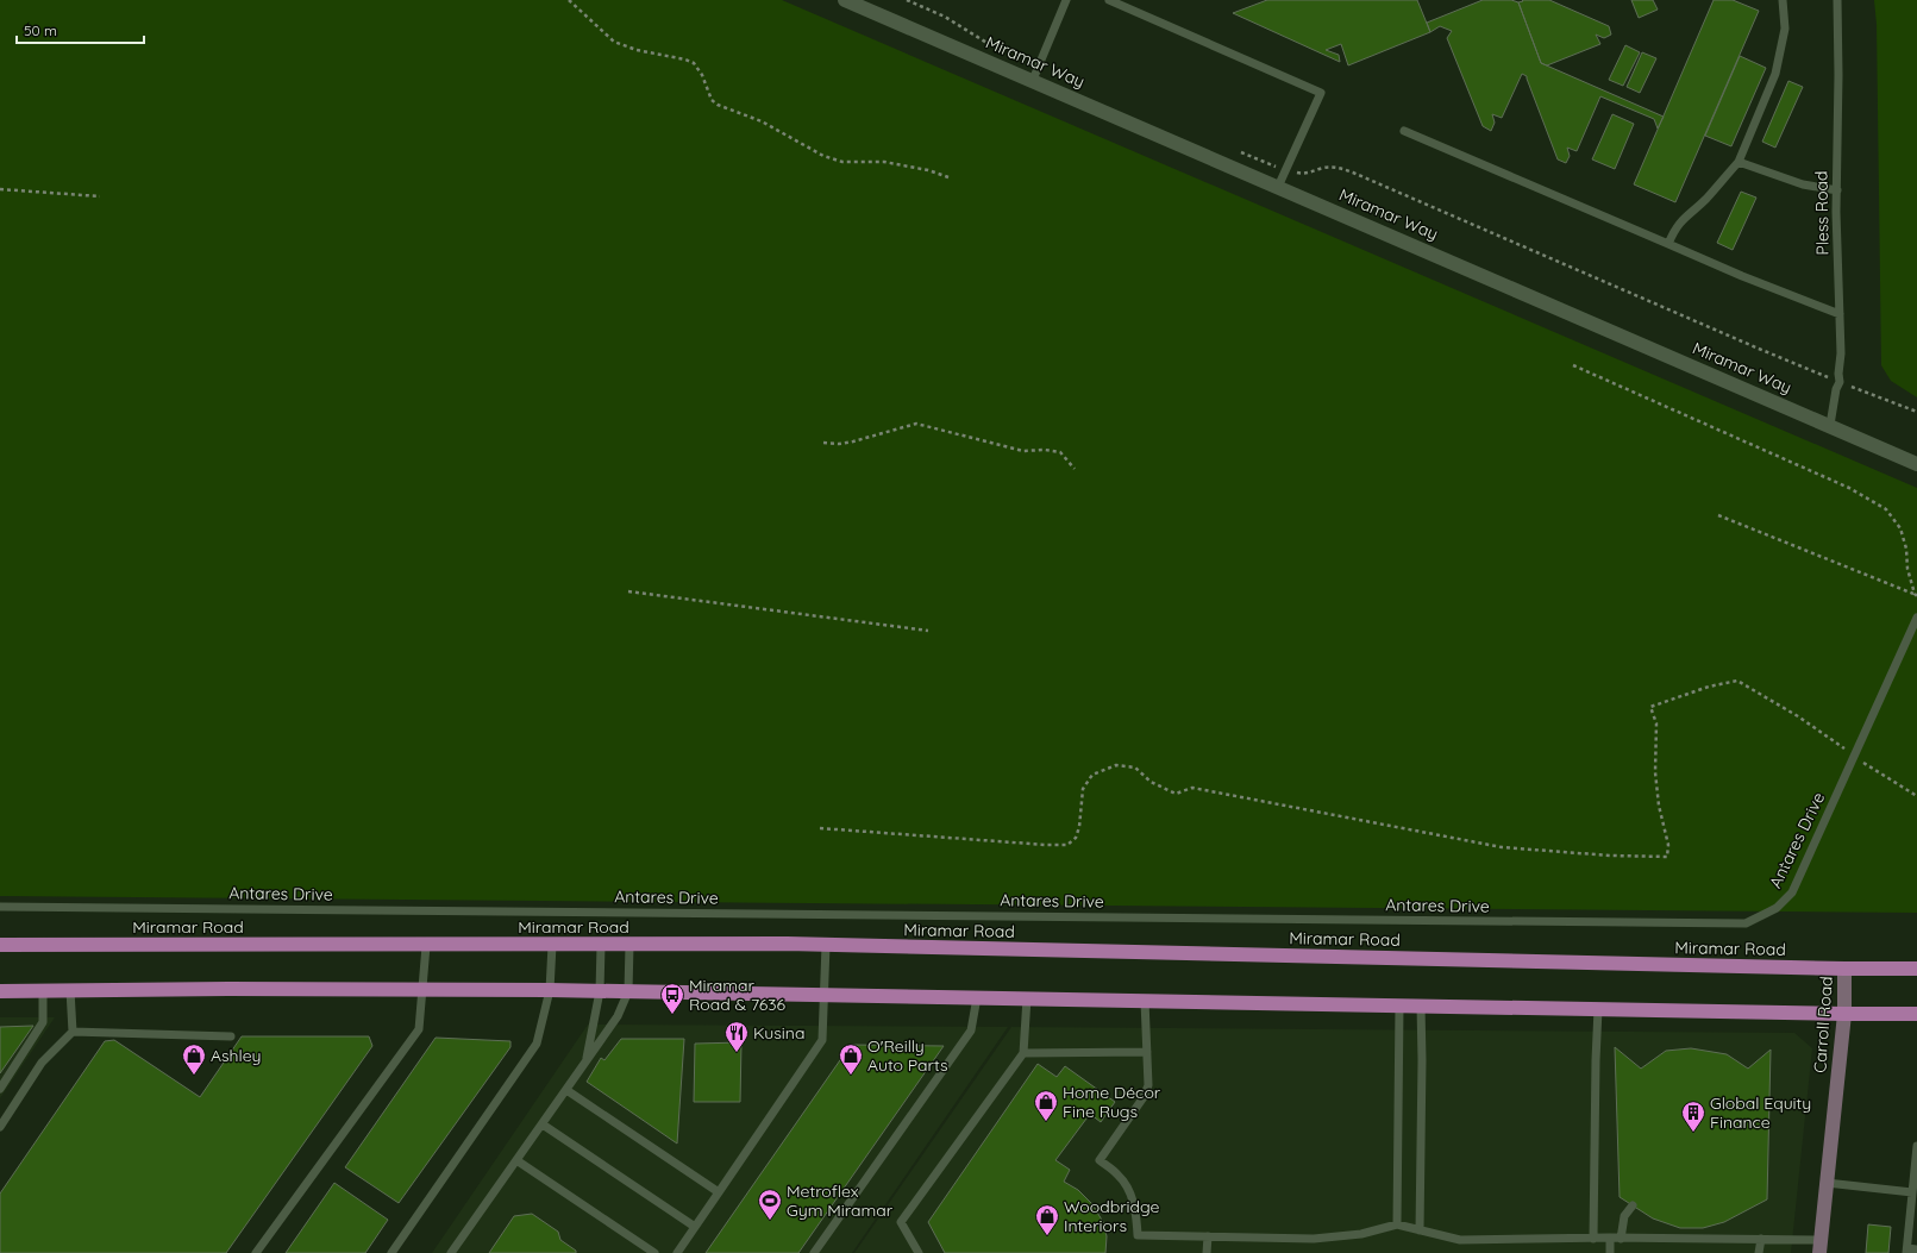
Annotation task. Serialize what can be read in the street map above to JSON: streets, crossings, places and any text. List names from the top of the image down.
{
  "streets": {
    "main road": ["Miramar Road", "Carroll Road"],
    "street": ["Miramar Way"],
    "lane": ["Pless Road", "Antares Drive"]
  },
  "crossings": [
    ["Miramar Way", "Pless Road"],
    ["Miramar Road", "Carroll Road"]
  ],
  "places": {
    "bus stop": ["Miramar Road & 7636"],
    "restaurant": ["Kusina"],
    "shop": [
      "Ashley",
      "O'Reilly Auto Parts",
      "Home Décor Fine Rugs",
      "Woodbridge Interiors"
    ],
    "building": ["Global Equity Finance"],
    "sports": ["Metroflex Gym Miramar"]
  },
  "scale_bar": "50 m"
}
